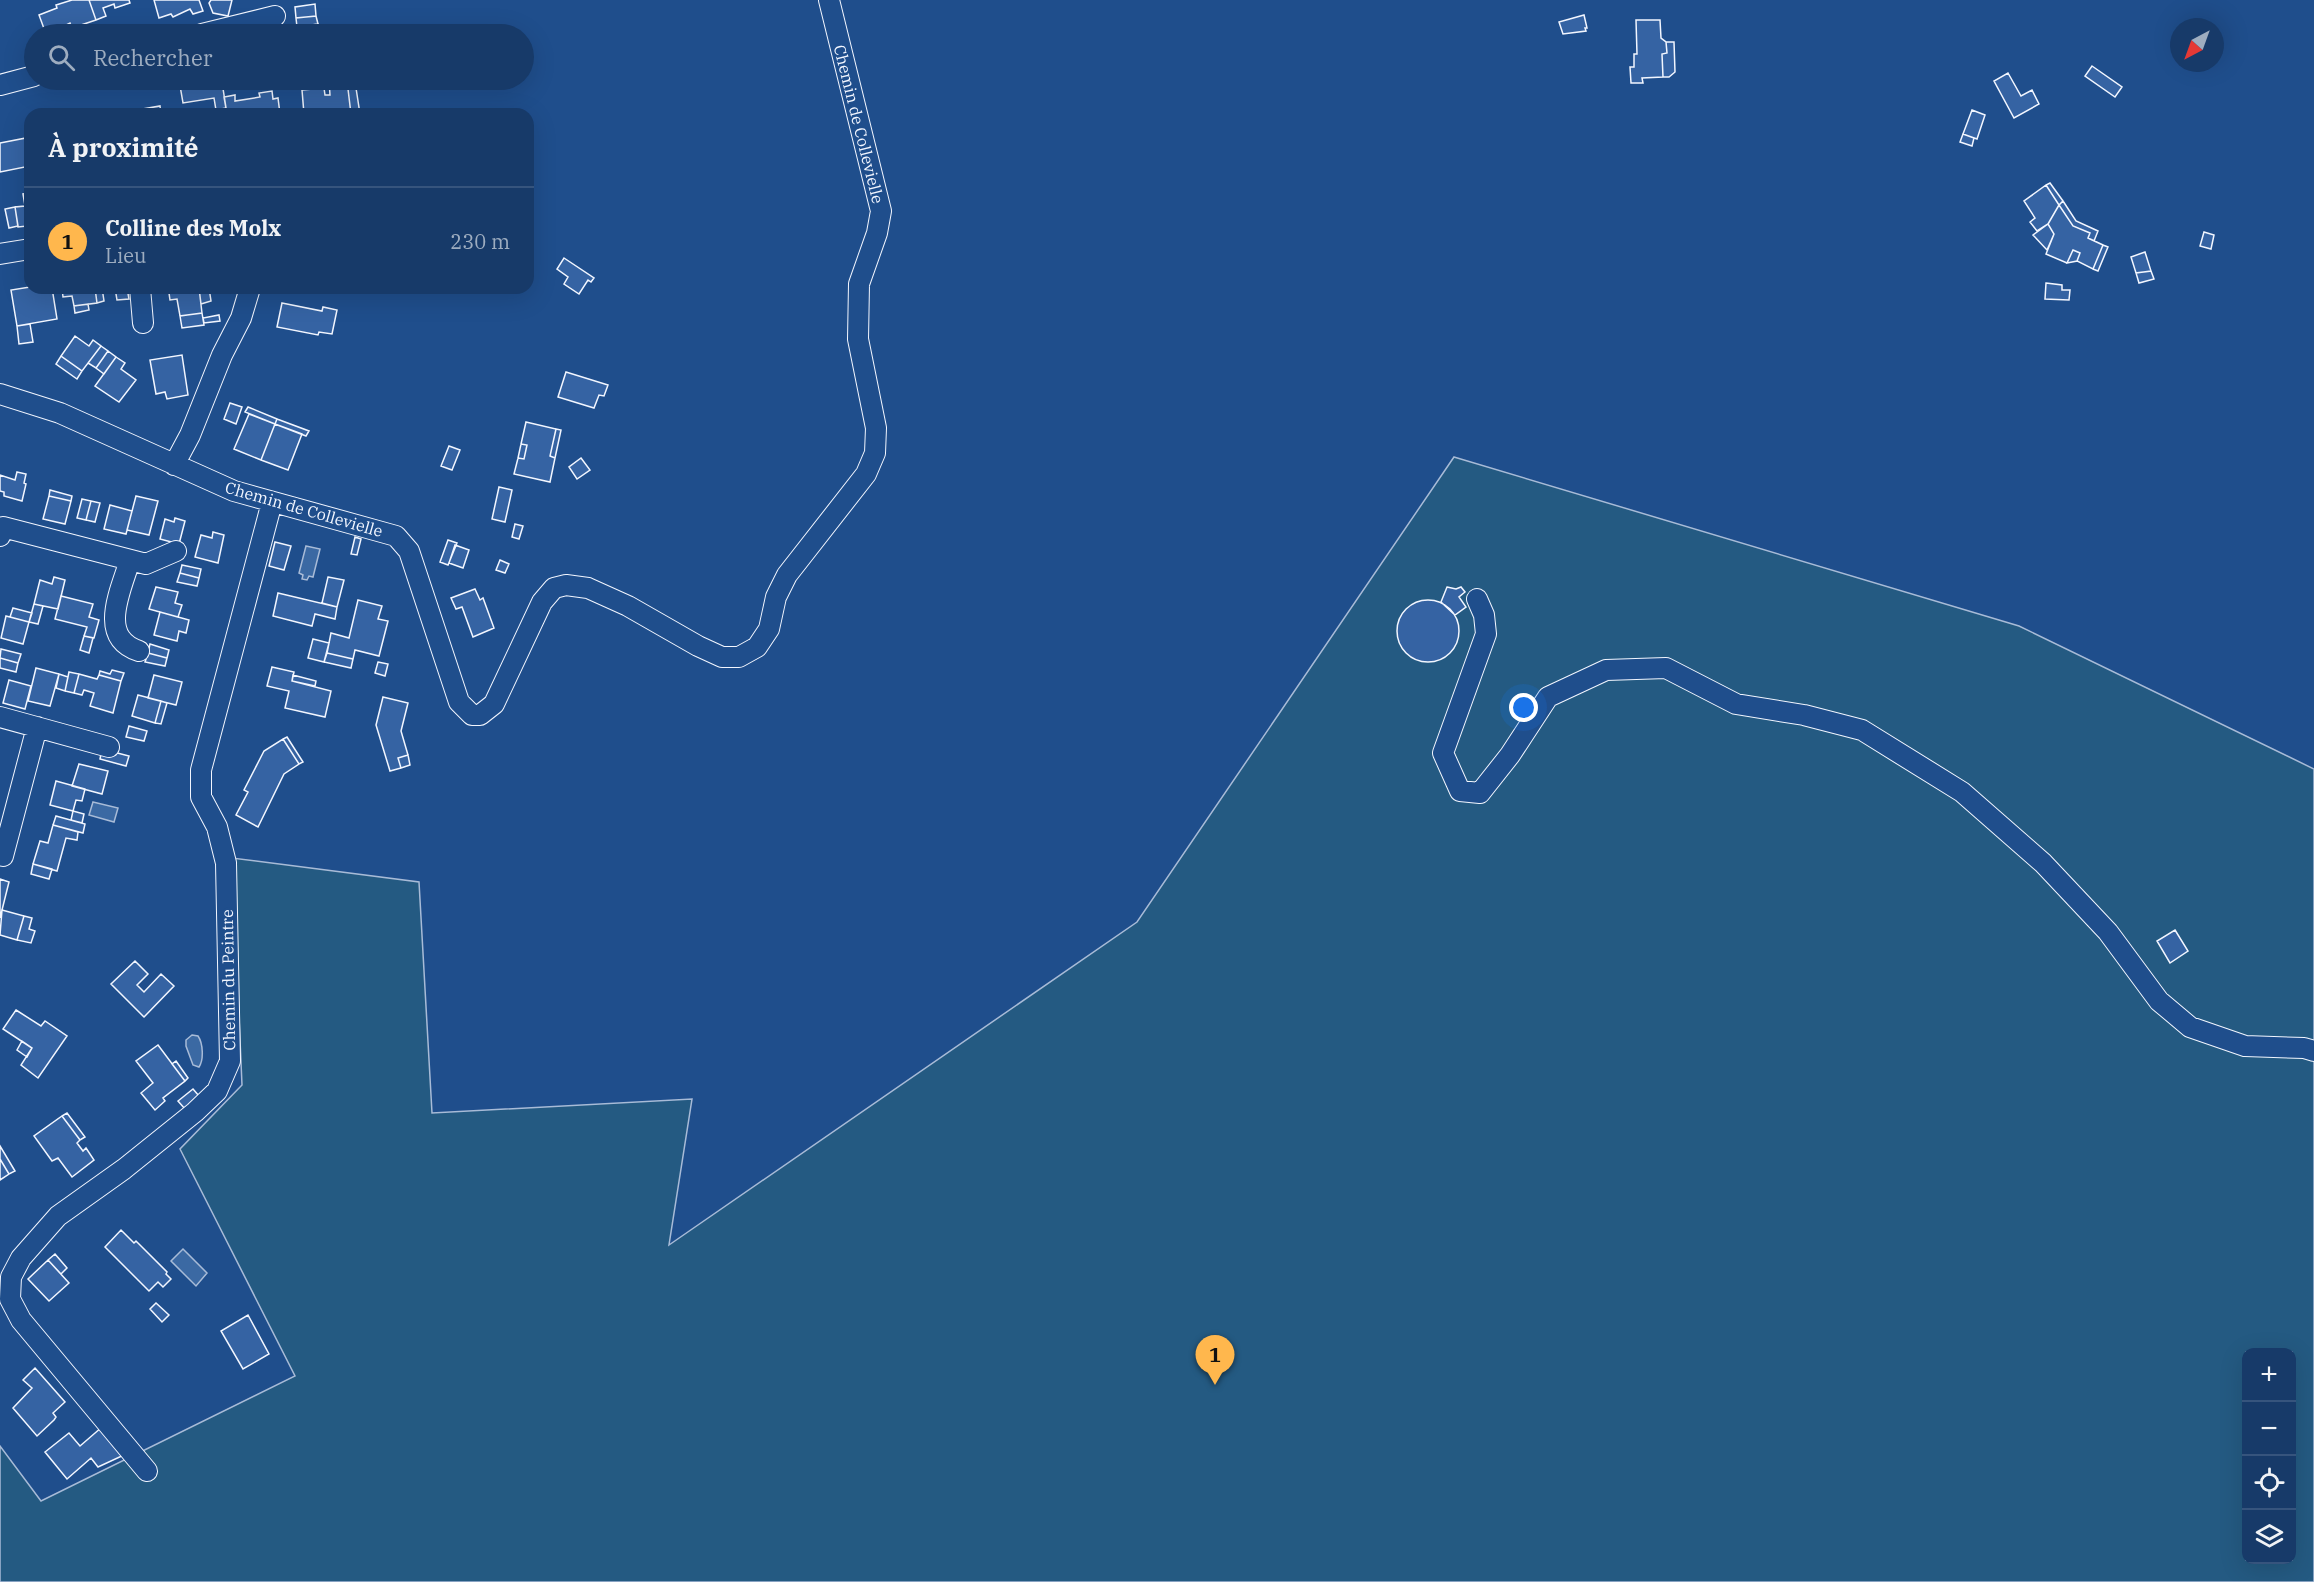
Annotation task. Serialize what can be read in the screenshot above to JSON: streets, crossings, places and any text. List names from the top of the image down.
{
  "streets": {
    "street": ["Chemin de Collevielle", "Chemin du Peintre"]
  },
  "crossings": [
    ["Chemin de Collevielle", "Chemin du Peintre"]
  ],
  "north": "bottom left",
  "page": {
    "search": "Rechercher",
    "heading": "À proximité",
    "list": [
      {
        "mark": "1",
        "name": "Colline des Molx",
        "note": "Lieu",
        "value": "230 m"
      }
    ],
    "pins": "1",
    "map_buttons": ["+", "−"]
  }
}
